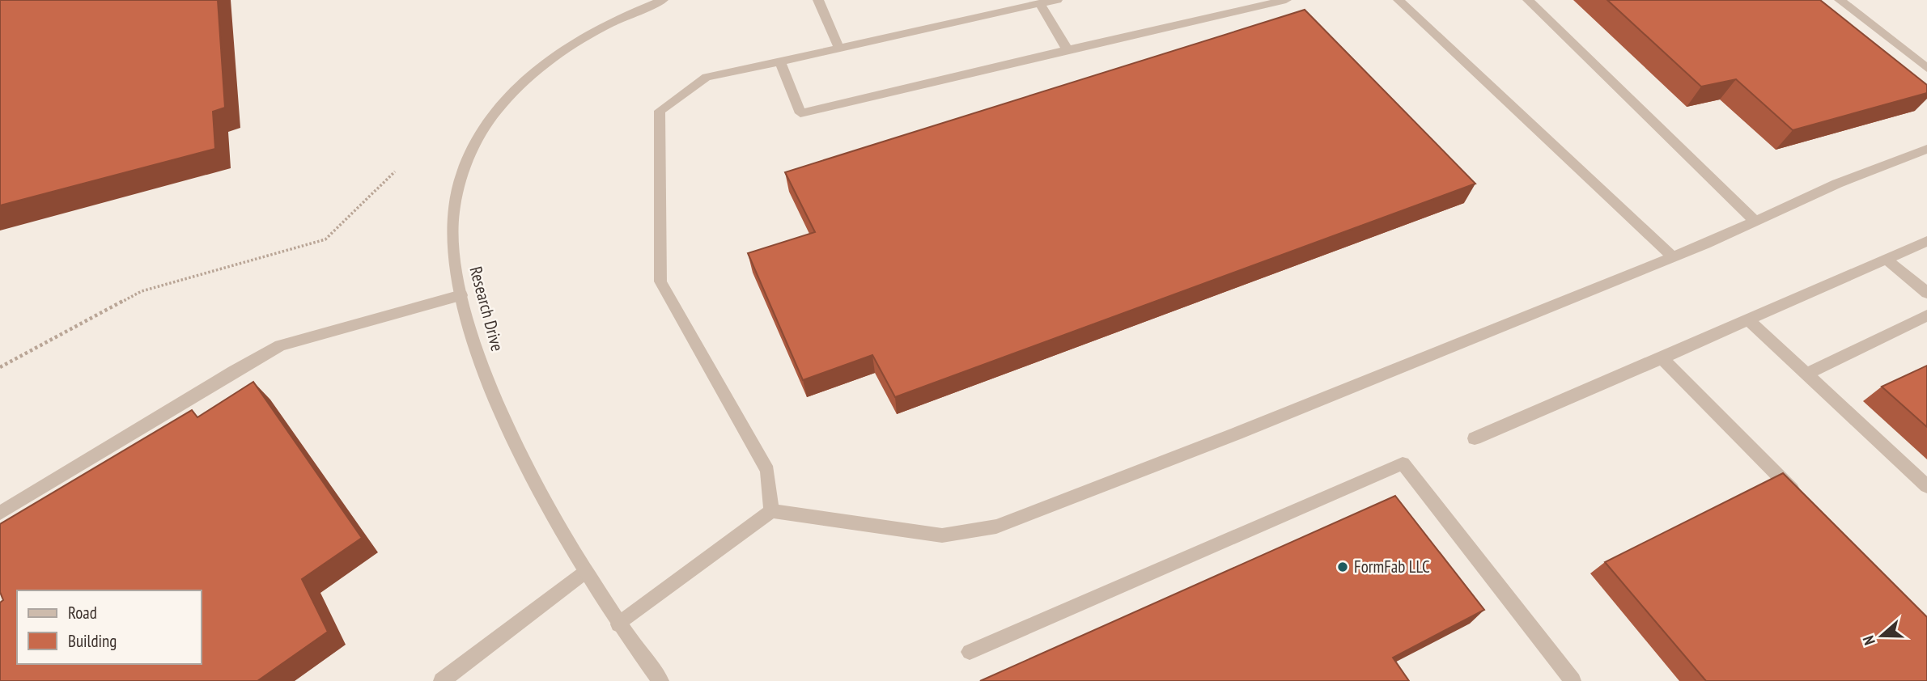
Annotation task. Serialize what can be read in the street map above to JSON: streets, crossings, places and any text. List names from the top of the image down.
{
  "streets": {
    "street": ["Research Drive"]
  },
  "places": ["FormFab LLC"],
  "legend": ["Road", "Building"],
  "north": "left"
}
